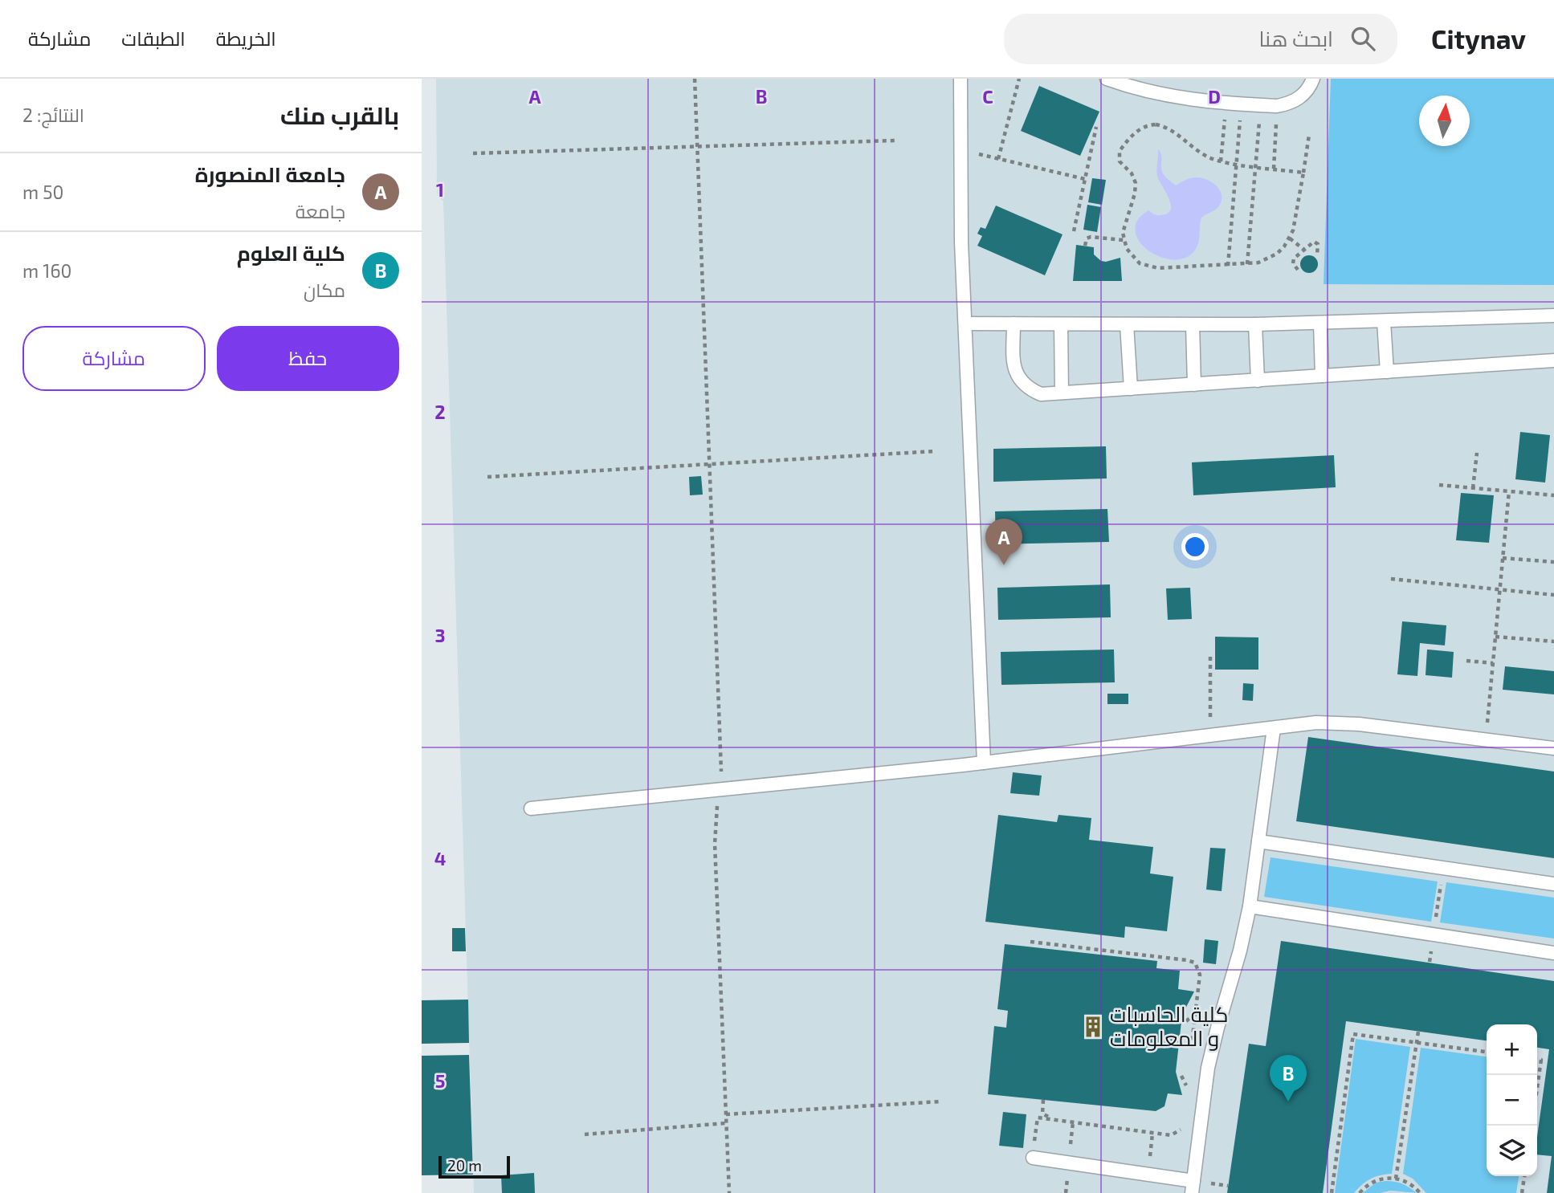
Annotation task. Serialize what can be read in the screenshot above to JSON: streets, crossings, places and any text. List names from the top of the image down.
{
  "places": {
    "building": ["كلية الحاسبات و المعلومات"]
  },
  "scale_bar": "20 m",
  "north": "top",
  "page": {
    "header": "Citynav",
    "search": "ابحث هنا",
    "nav": ["الخريطة", "الطبقات", "مشاركة"],
    "heading": ["بالقرب منك", "النتائج: 2"],
    "list": [
      {
        "mark": "A",
        "name": "جامعة المنصورة",
        "note": "جامعة",
        "value": "50 m"
      },
      {
        "mark": "B",
        "name": "كلية العلوم",
        "note": "مكان",
        "value": "160 m"
      }
    ],
    "buttons": ["حفظ", "مشاركة"],
    "pins": ["A", "B"],
    "map_buttons": ["+", "−"],
    "scale": "20 m"
  },
  "grid": {
    "columns": [
      "A",
      "B",
      "C",
      "D"
    ],
    "rows": [
      "1",
      "2",
      "3",
      "4",
      "5"
    ]
  }
}
